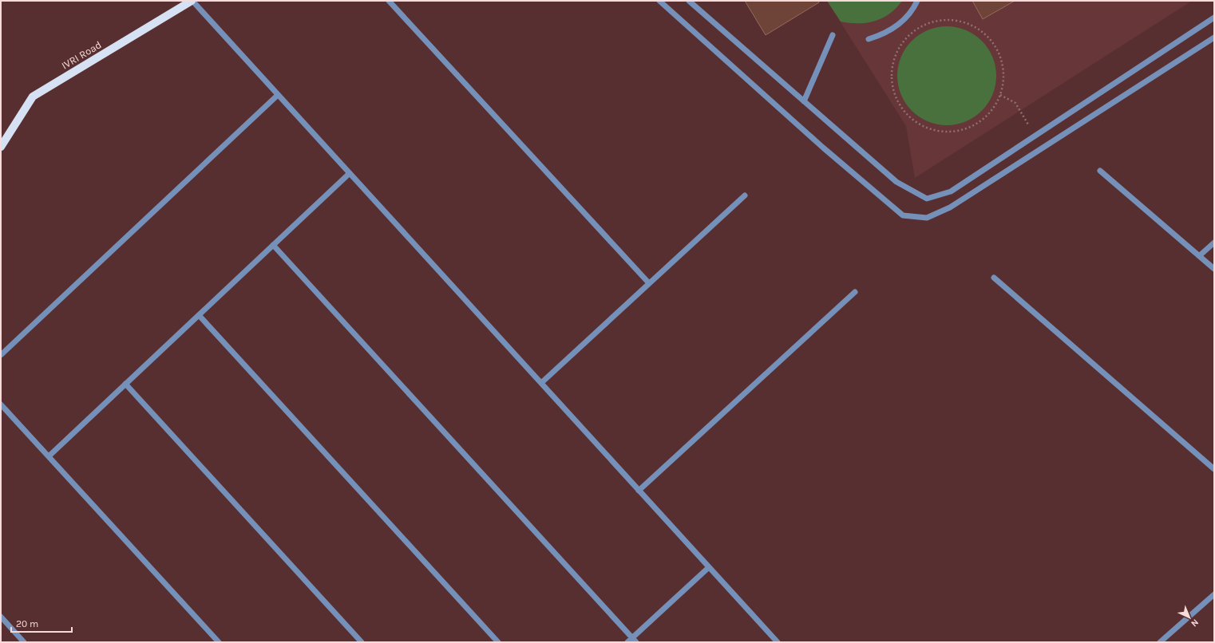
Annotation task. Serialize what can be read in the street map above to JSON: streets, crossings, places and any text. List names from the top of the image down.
{
  "streets": {
    "main road": ["IVRI Road"]
  },
  "scale_bar": "20 m",
  "north": "bottom right"
}
